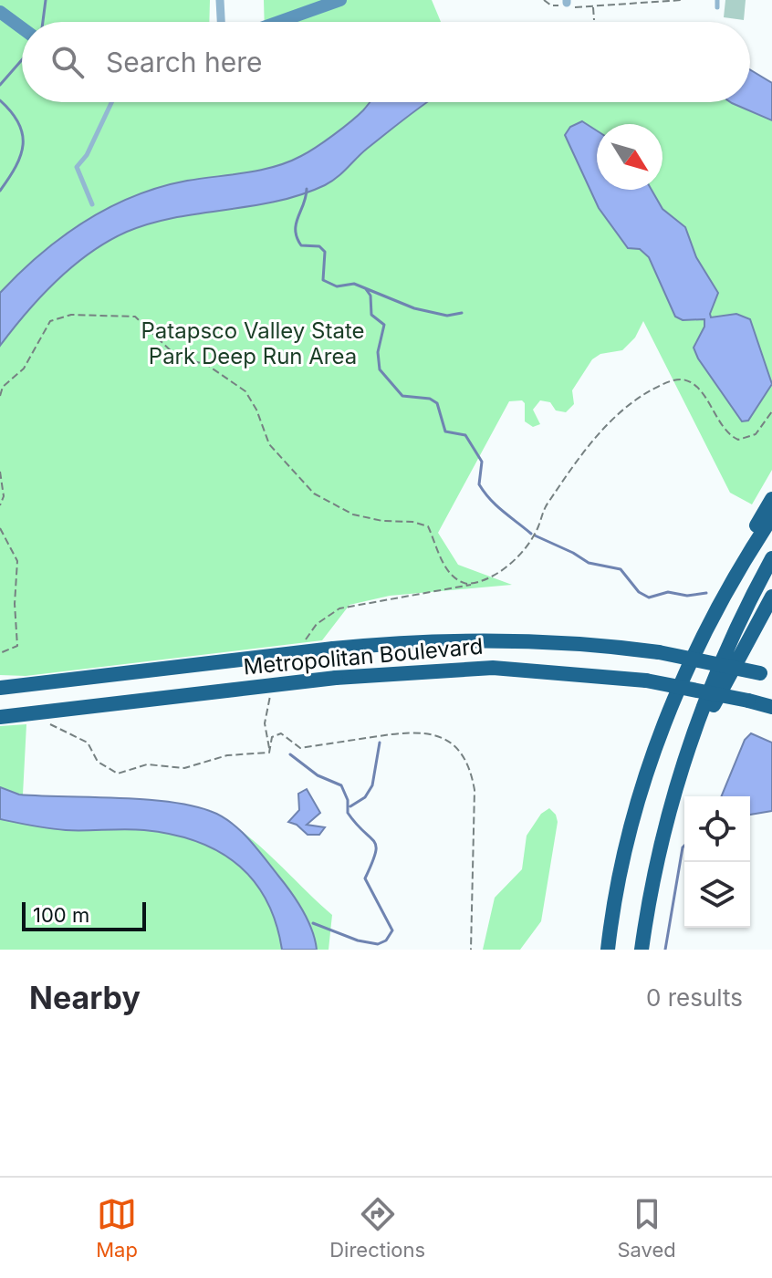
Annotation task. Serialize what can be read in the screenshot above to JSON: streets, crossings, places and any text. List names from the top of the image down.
{
  "streets": {
    "highway": ["Metropolitan Boulevard"]
  },
  "parks": ["Patapsco Valley State Park Deep Run Area"],
  "scale_bar": "100 m",
  "north": "bottom right",
  "page": {
    "search": "Search here",
    "scale": "100 m",
    "heading": ["Nearby", "0 results"],
    "nav": ["Map", "Directions", "Saved"]
  }
}
